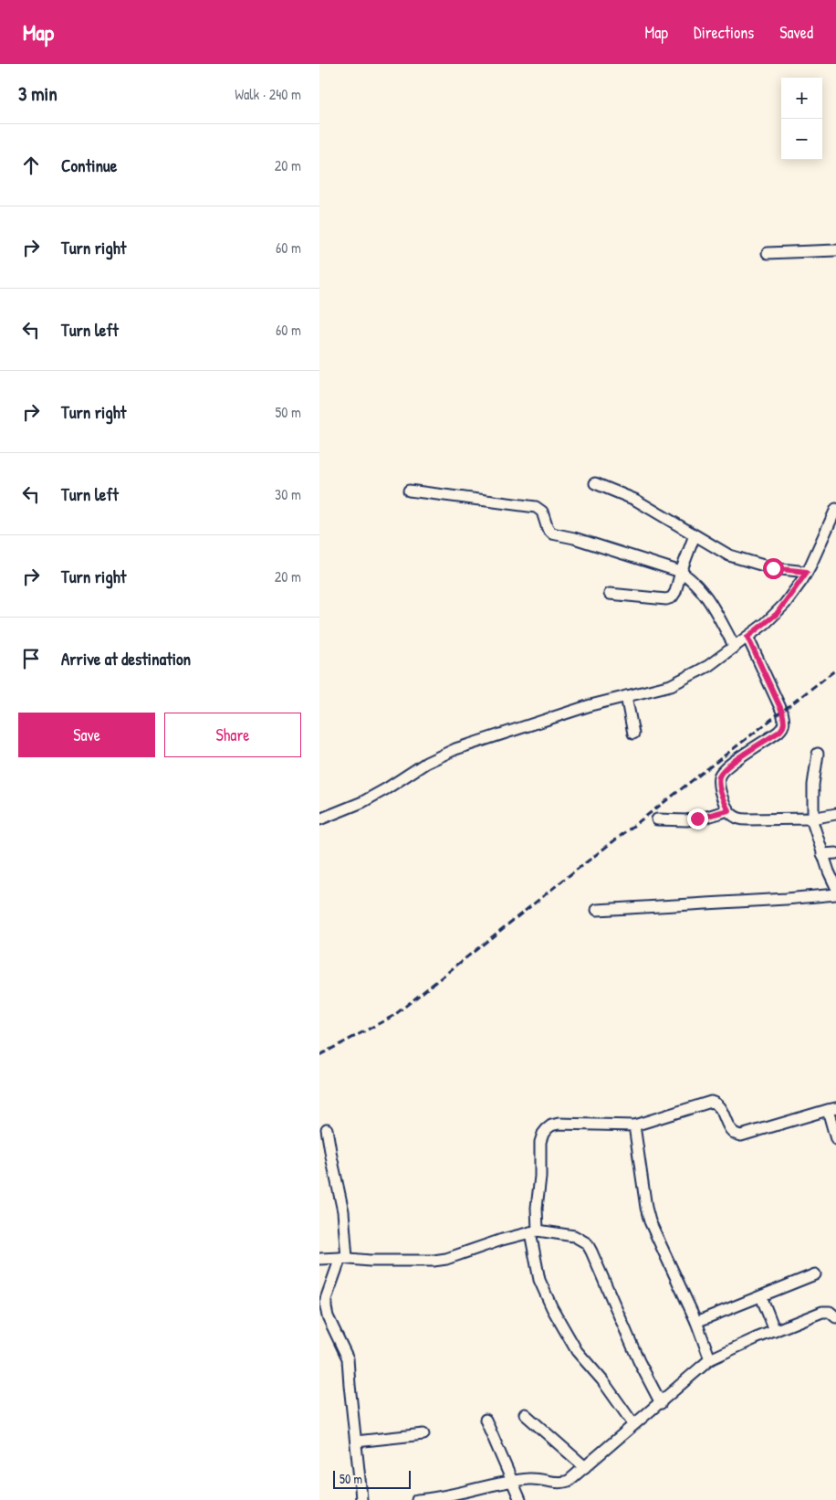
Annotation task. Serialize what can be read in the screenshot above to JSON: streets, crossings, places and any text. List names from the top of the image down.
{
  "scale_bar": "50 m",
  "page": {
    "header": "Map",
    "nav": ["Map", "Directions", "Saved"],
    "heading": ["3 min", "Walk · 240 m"],
    "map_buttons": ["+", "−"],
    "list": [
      ["Continue", "20 m"],
      ["Turn right", "60 m"],
      ["Turn left", "60 m"],
      ["Turn right", "50 m"],
      ["Turn left", "30 m"],
      ["Turn right", "20 m"],
      "Arrive at destination"
    ],
    "buttons": ["Save", "Share"],
    "scale": "50 m"
  }
}
